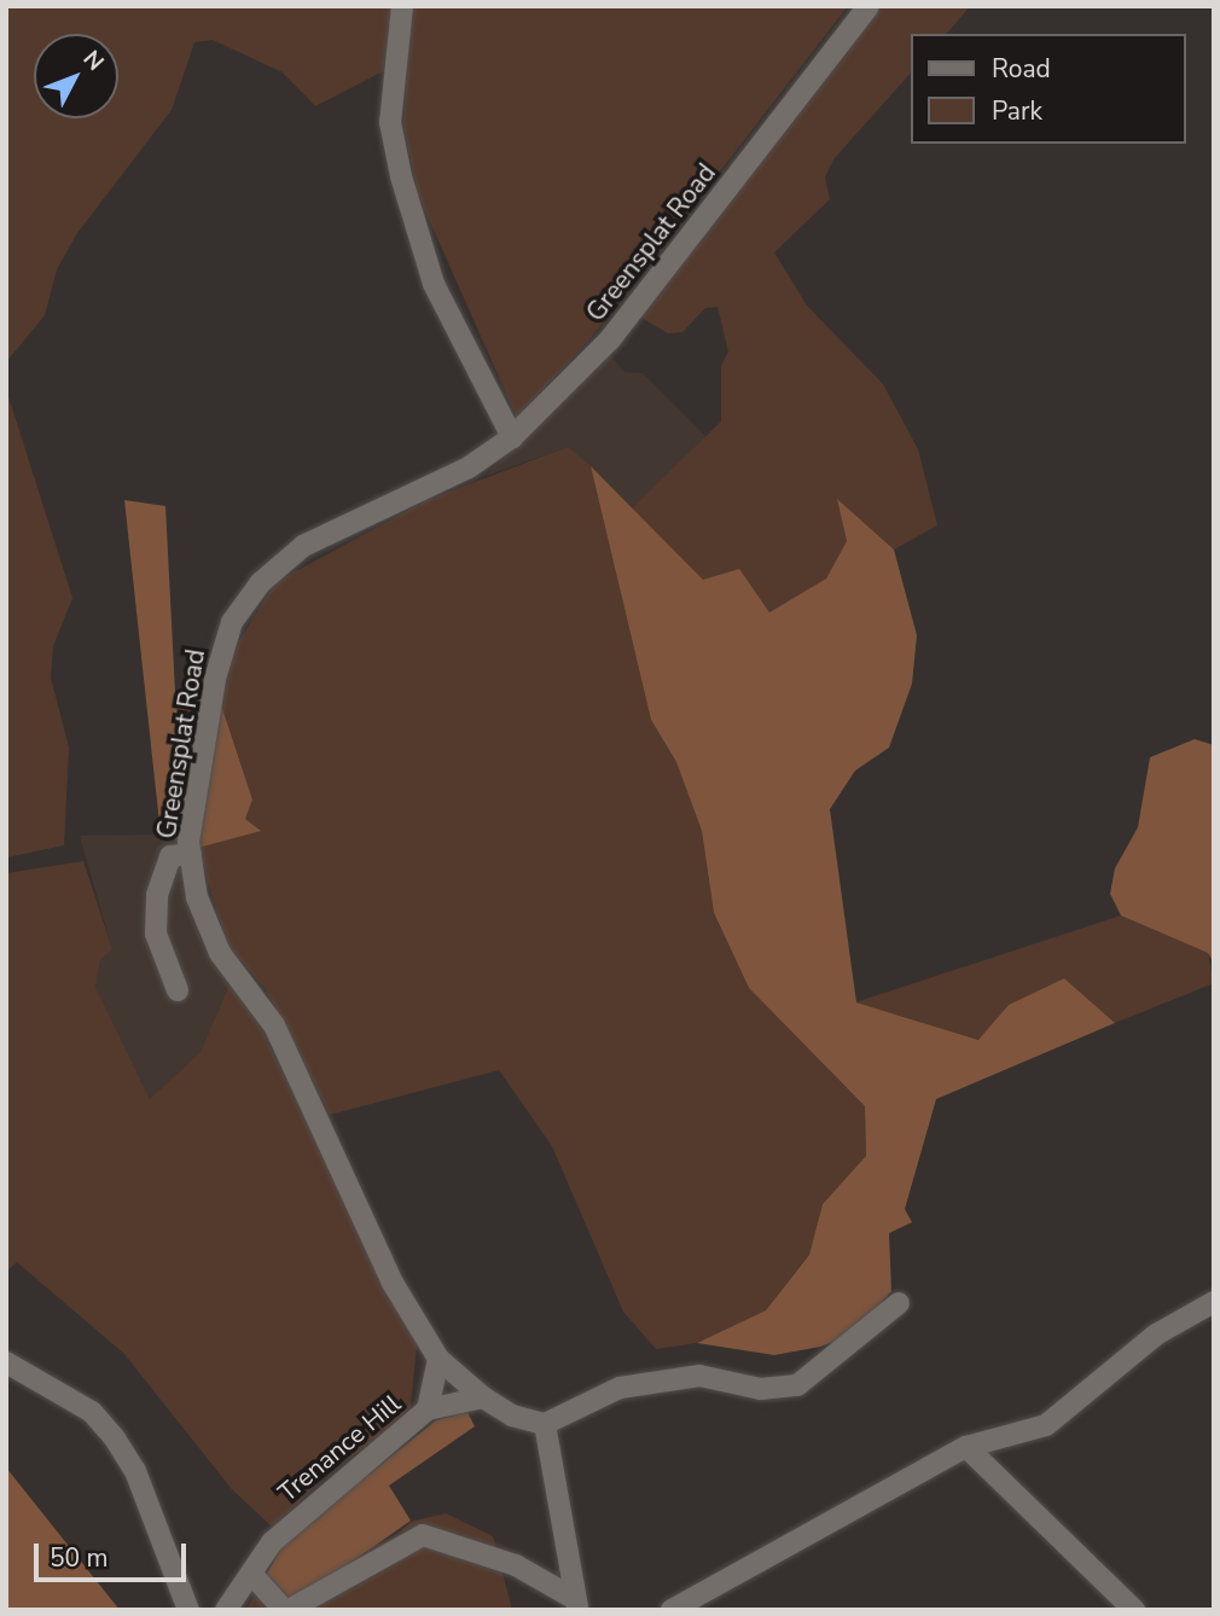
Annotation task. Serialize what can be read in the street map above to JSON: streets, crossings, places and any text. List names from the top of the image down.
{
  "streets": {
    "street": ["Greensplat Road", "Trenance Hill"]
  },
  "legend": ["Road", "Park"],
  "scale_bar": "50 m",
  "north": "top right"
}
